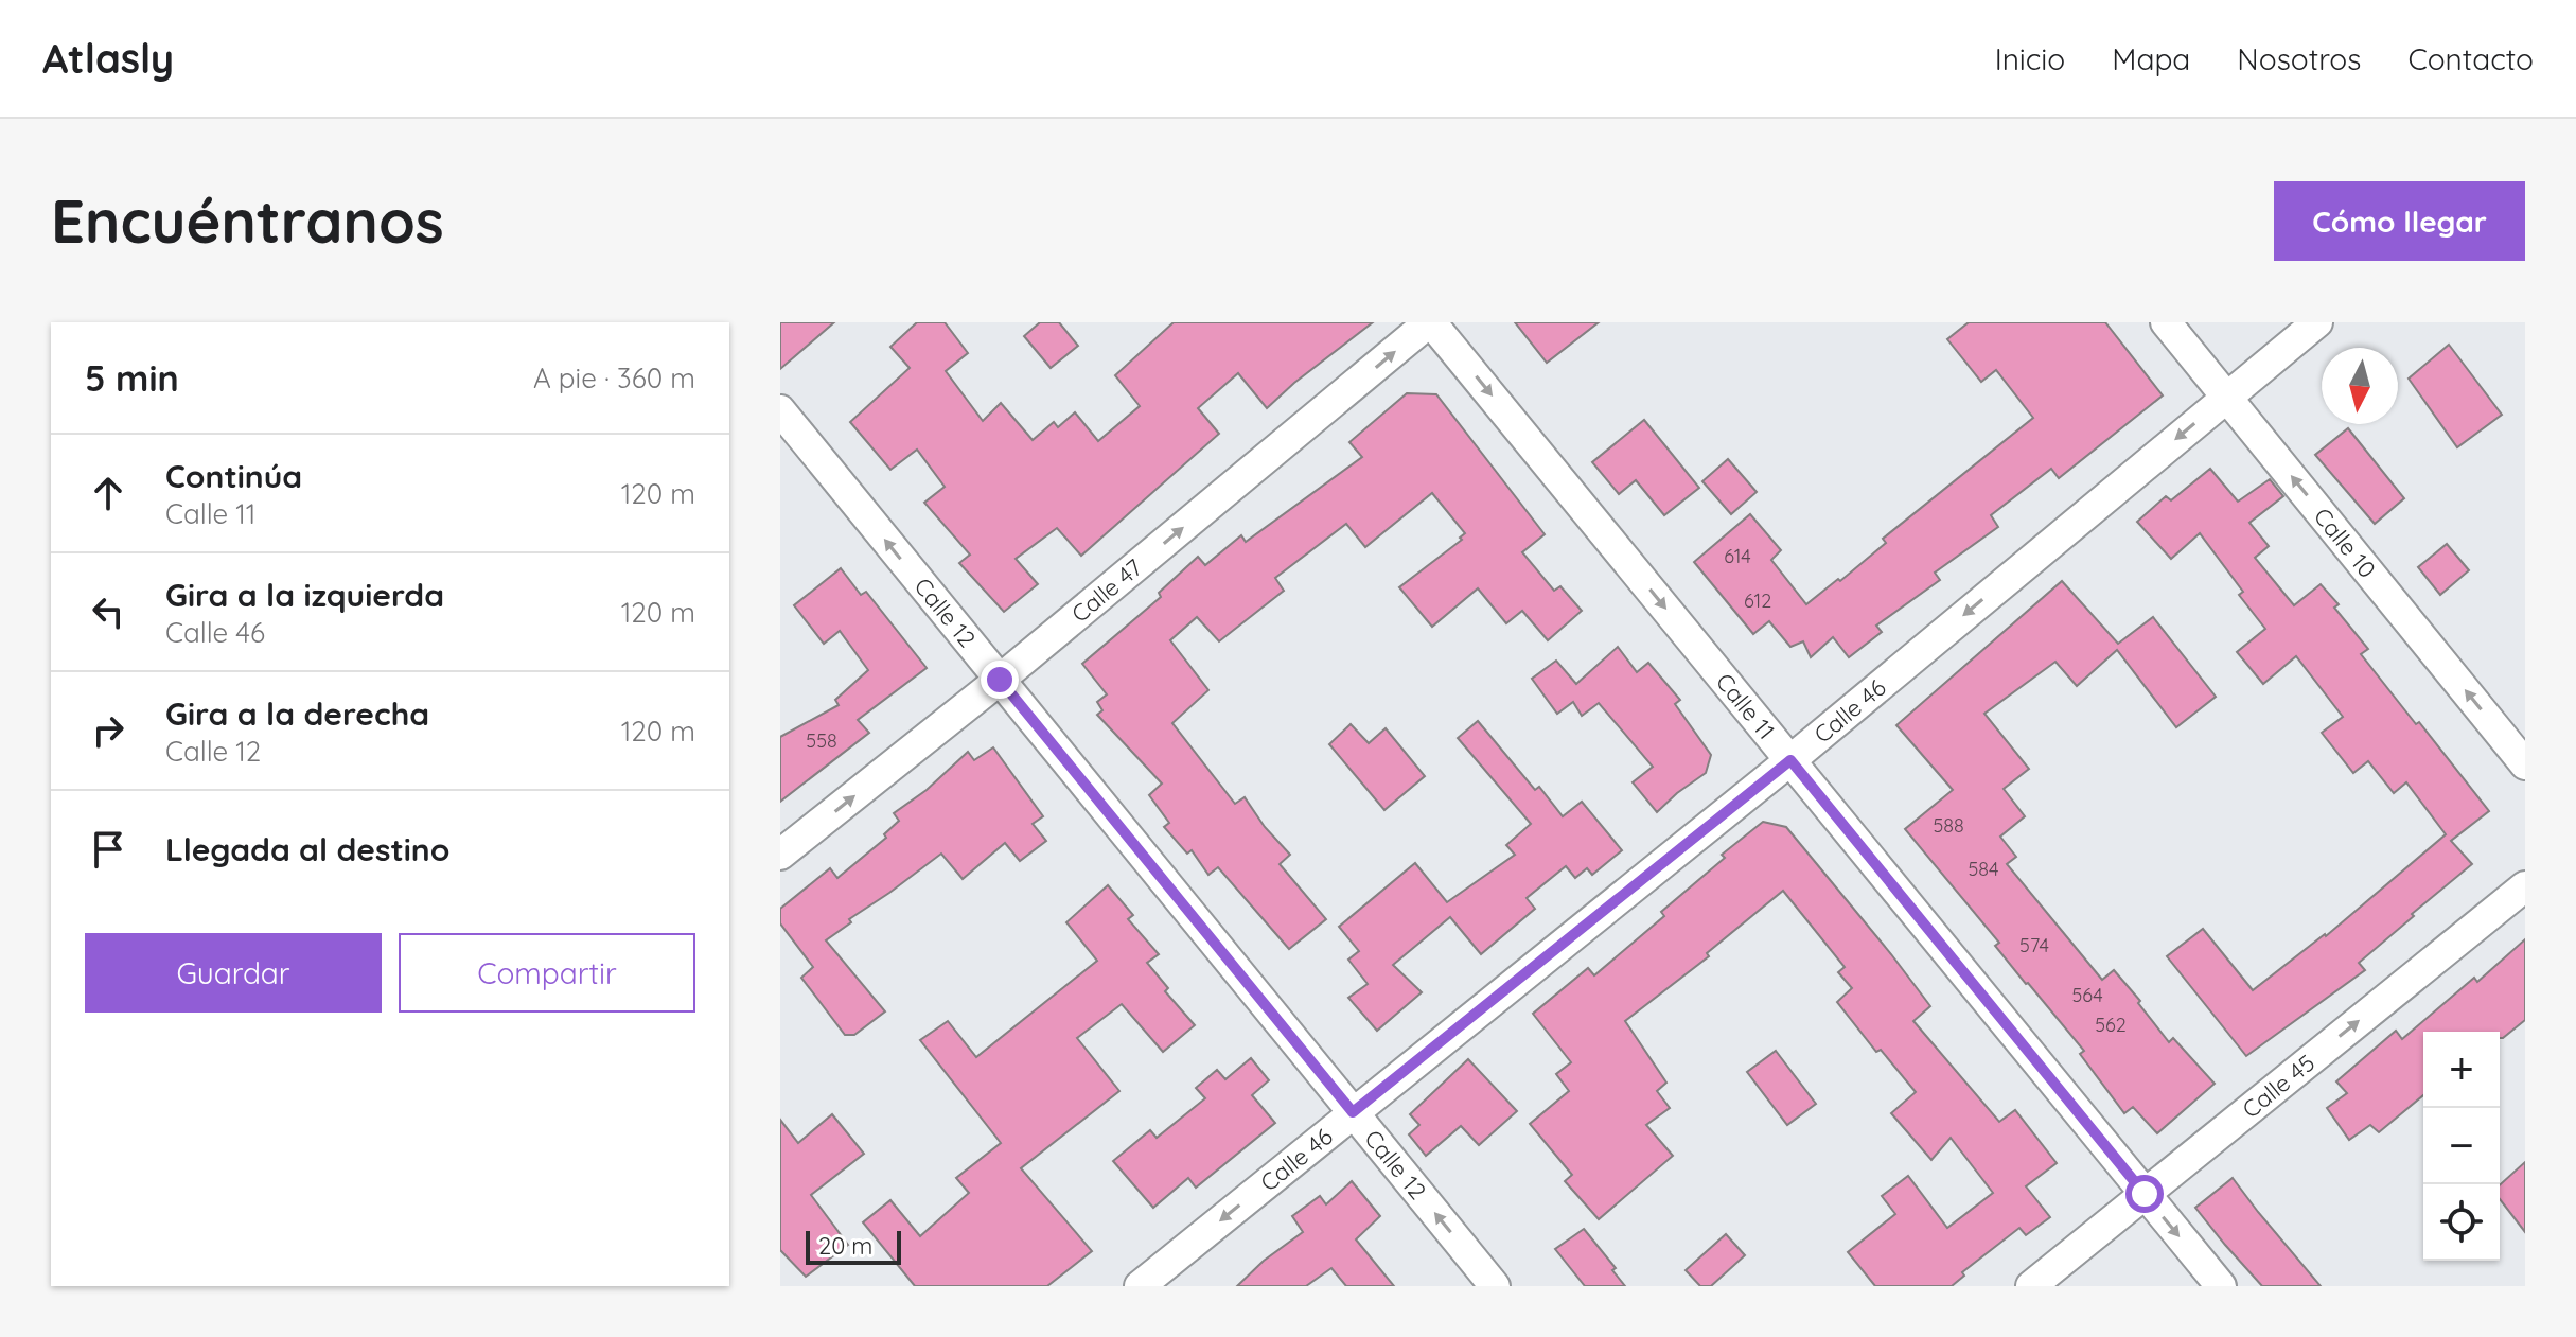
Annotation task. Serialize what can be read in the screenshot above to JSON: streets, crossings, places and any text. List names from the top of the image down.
{
  "streets": {
    "street": [
      "Calle 10",
      "Calle 47",
      "Calle 12",
      "Calle 11",
      "Calle 46",
      "Calle 45"
    ]
  },
  "crossings": [
    ["Calle 10", "Calle 46"],
    ["Calle 47", "Calle 12"],
    ["Calle 47", "Calle 11"],
    ["Calle 12", "Calle 46"],
    ["Calle 11", "Calle 46"],
    ["Calle 11", "Calle 45"]
  ],
  "one_way": [
    "Calle 10",
    "Calle 47",
    "Calle 12",
    "Calle 11",
    "Calle 46",
    "Calle 45"
  ],
  "house_numbers": [
    "614",
    "612",
    "558",
    "588",
    "584",
    "574",
    "564",
    "562"
  ],
  "scale_bar": "20 m",
  "north": "bottom",
  "page": {
    "header": "Atlasly",
    "nav": [
      "Inicio",
      "Mapa",
      "Nosotros",
      "Contacto"
    ],
    "buttons": [
      "Cómo llegar",
      ["Guardar", "Compartir"]
    ],
    "title": "Encuéntranos",
    "heading": ["5 min", "A pie · 360 m"],
    "list": [
      ["Continúa", "Calle 11", "120 m"],
      ["Gira a la izquierda", "Calle 46", "120 m"],
      ["Gira a la derecha", "Calle 12", "120 m"],
      "Llegada al destino"
    ],
    "map_buttons": ["+", "−"],
    "scale": "20 m"
  }
}
